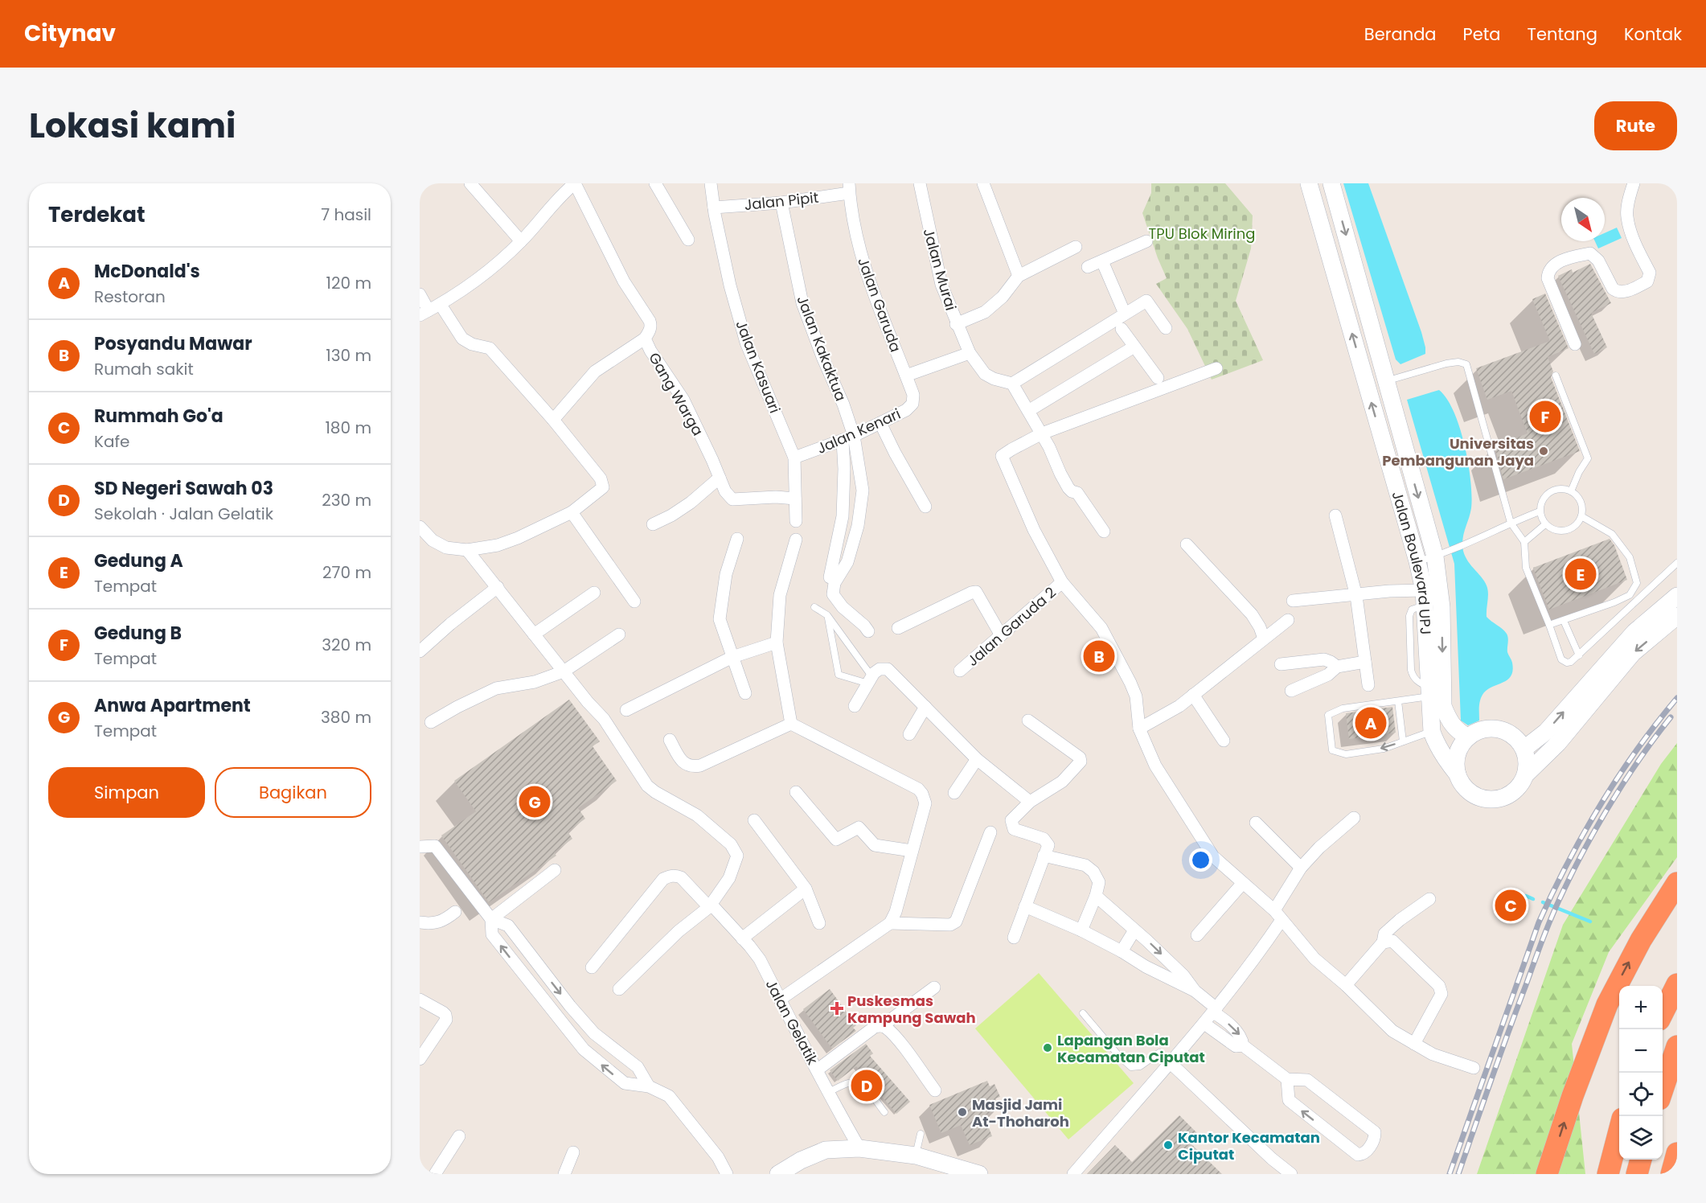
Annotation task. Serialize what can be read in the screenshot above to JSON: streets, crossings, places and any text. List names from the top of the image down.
{
  "streets": {
    "street": [
      "Jalan Pipit",
      "Jalan Murai",
      "Jalan Garuda",
      "Jalan Kakaktua",
      "Jalan Kasuari",
      "Gang Warga",
      "Jalan Kenari",
      "Jalan Boulevard UPJ",
      "Jalan Garuda 2",
      "Jalan Gelatik"
    ]
  },
  "crossings": [
    ["Jalan Pipit", "Jalan Garuda"],
    ["Jalan Pipit", "Jalan Kakaktua"],
    ["Jalan Pipit", "Jalan Kasuari"],
    ["Jalan Garuda", "Jalan Kenari"],
    ["Jalan Kakaktua", "Jalan Kenari"],
    ["Jalan Kasuari", "Gang Warga"],
    ["Jalan Kasuari", "Jalan Kenari"]
  ],
  "parks": ["TPU Blok Miring"],
  "places": {
    "other": [
      "Universitas Pembangunan Jaya",
      "Lapangan Bola Kecamatan Ciputat",
      "Masjid Jami At-Thoharoh",
      "Kantor Kecamatan Ciputat"
    ],
    "health": ["Puskesmas Kampung Sawah"]
  },
  "north": "bottom right",
  "page": {
    "header": "Citynav",
    "nav": [
      "Beranda",
      "Peta",
      "Tentang",
      "Kontak"
    ],
    "title": "Lokasi kami",
    "buttons": [
      "Rute",
      ["Simpan", "Bagikan"]
    ],
    "heading": ["Terdekat", "7 hasil"],
    "list": [
      {
        "mark": "A",
        "name": "McDonald's",
        "note": "Restoran",
        "value": "120 m"
      },
      {
        "mark": "B",
        "name": "Posyandu Mawar",
        "note": "Rumah sakit",
        "value": "130 m"
      },
      {
        "mark": "C",
        "name": "Rummah Go'a",
        "note": "Kafe",
        "value": "180 m"
      },
      {
        "mark": "D",
        "name": "SD Negeri Sawah 03",
        "note": "Sekolah · Jalan Gelatik",
        "value": "230 m"
      },
      {
        "mark": "E",
        "name": "Gedung A",
        "note": "Tempat",
        "value": "270 m"
      },
      {
        "mark": "F",
        "name": "Gedung B",
        "note": "Tempat",
        "value": "320 m"
      },
      {
        "mark": "G",
        "name": "Anwa Apartment",
        "note": "Tempat",
        "value": "380 m"
      }
    ],
    "pins": [
      "F",
      "E",
      "B",
      "A",
      "G",
      "C",
      "D"
    ],
    "map_buttons": ["+", "−"]
  }
}
